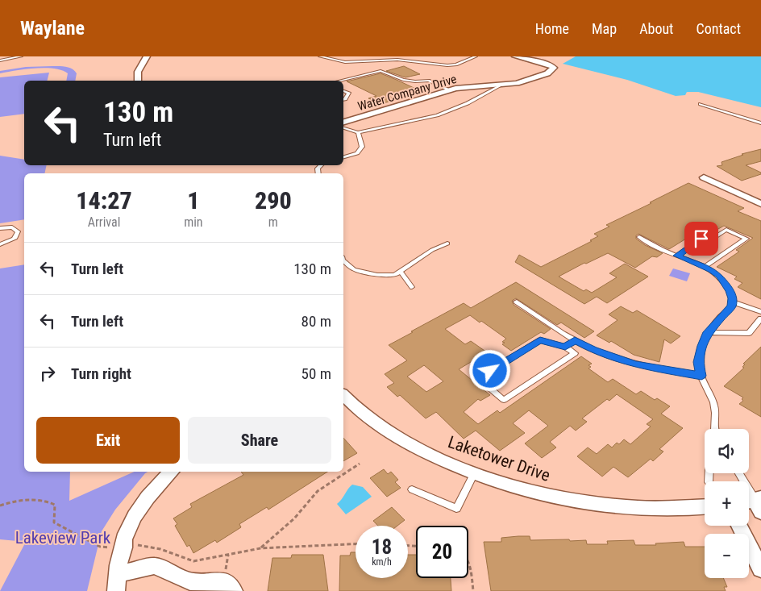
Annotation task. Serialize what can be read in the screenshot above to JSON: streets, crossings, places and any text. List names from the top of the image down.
{
  "streets": {
    "street": ["Water Company Drive", "Laketower Drive"]
  },
  "parks": ["Lakeview Park"],
  "page": {
    "header": "Waylane",
    "nav": [
      "Home",
      "Map",
      "About",
      "Contact"
    ],
    "turn": ["130 m", "Turn left"],
    "eta": [
      "14:27",
      "Arrival",
      "1",
      "min",
      "290",
      "m"
    ],
    "list": [
      {
        "name": "Turn left",
        "value": "130 m"
      },
      {
        "name": "Turn left",
        "value": "80 m"
      },
      {
        "name": "Turn right",
        "value": "50 m"
      }
    ],
    "buttons": ["Exit", "Share"],
    "map_buttons": ["+", "−"],
    "speed": "18 km/h",
    "limit": "20"
  }
}
